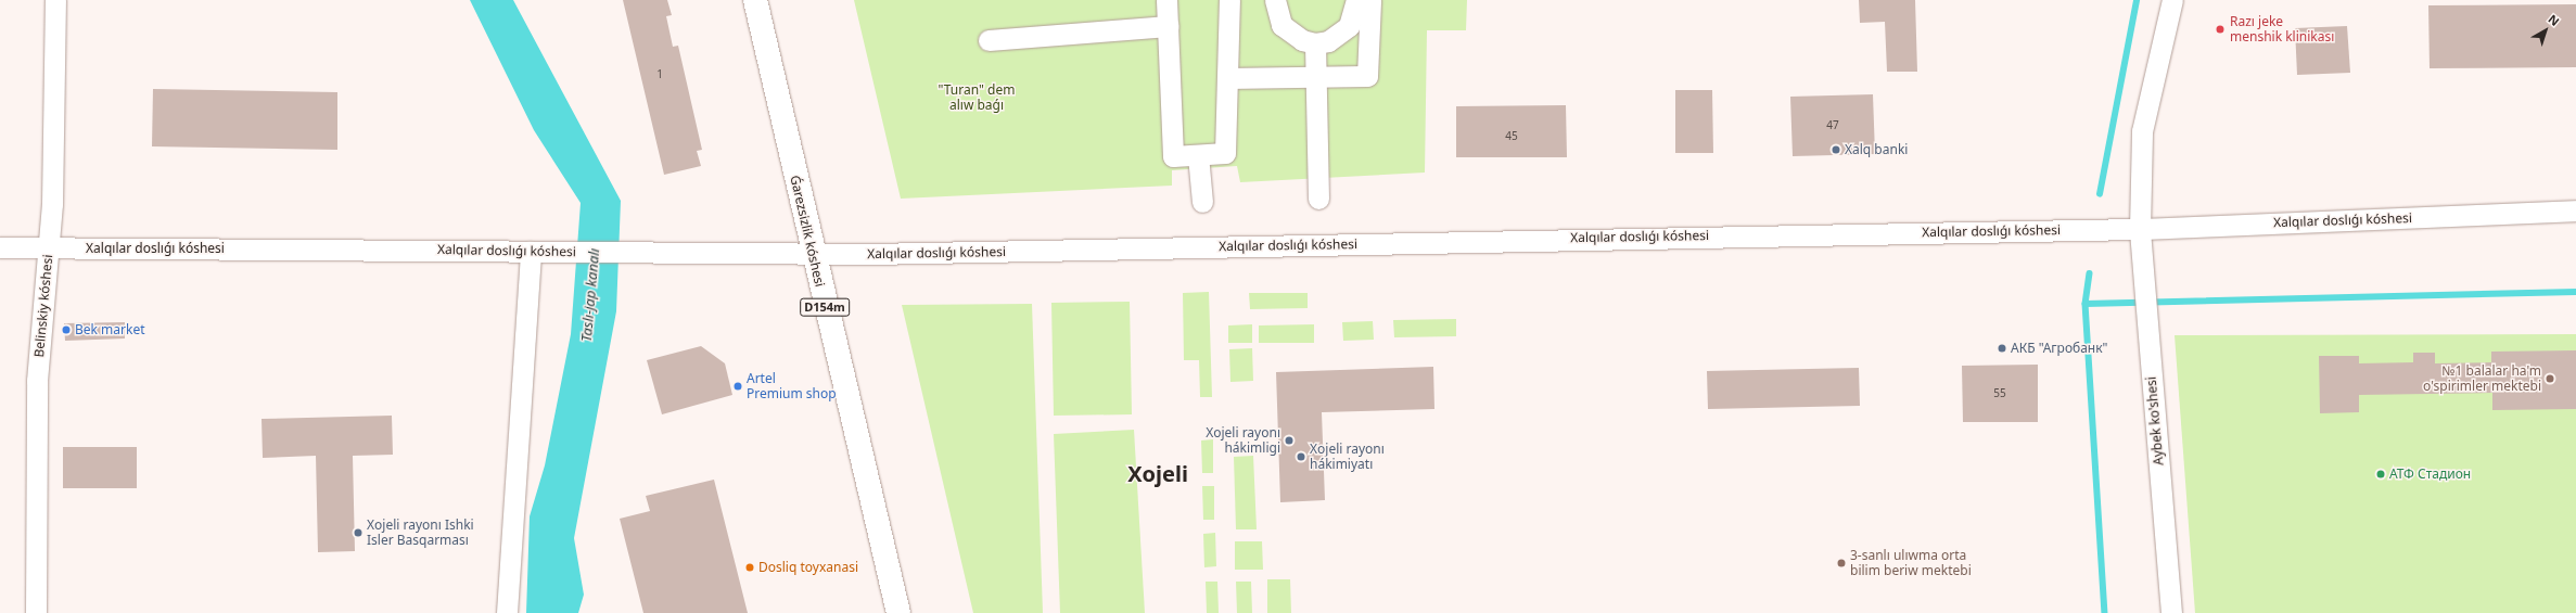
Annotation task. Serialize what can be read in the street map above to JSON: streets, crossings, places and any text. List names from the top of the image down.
{
  "streets": {
    "main road": ["Ǵarezsizlik kóshesi", "D154m"],
    "street": ["Xalqılar doslıǵı kóshesi", "Belinskiy kóshesi", "Aybek ko'shesi"]
  },
  "crossings": [
    ["Xalqılar doslıǵı kóshesi", "Ǵarezsizlik kóshesi"],
    ["Xalqılar doslıǵı kóshesi", "Belinskiy kóshesi"],
    ["Xalqılar doslıǵı kóshesi", "Aybek ko'shesi"]
  ],
  "districts": ["Xojeli"],
  "water": ["Taslı-jap kanalı"],
  "parks": ["\"Turan\" dem alıw baǵı"],
  "places": [
    "Razı jeke menshik klinikası",
    "Xalq banki",
    "Bek market",
    "АКБ \"Агробанк\"",
    "№1 balalar ha'm o'spirimler mektebi",
    "Artel Premium shop",
    "Xojeli rayonı hákimligi",
    "Xojeli rayonı hákimiyatı",
    "АТФ Стадион",
    "Xojeli rayonı Ishki Isler Basqarması",
    "3-sanlı ulıwma orta bilim beriw mektebi",
    "Dosliq toyxanasi"
  ],
  "house_numbers": [
    "1",
    "47",
    "45",
    "55"
  ],
  "north": "top right"
}
